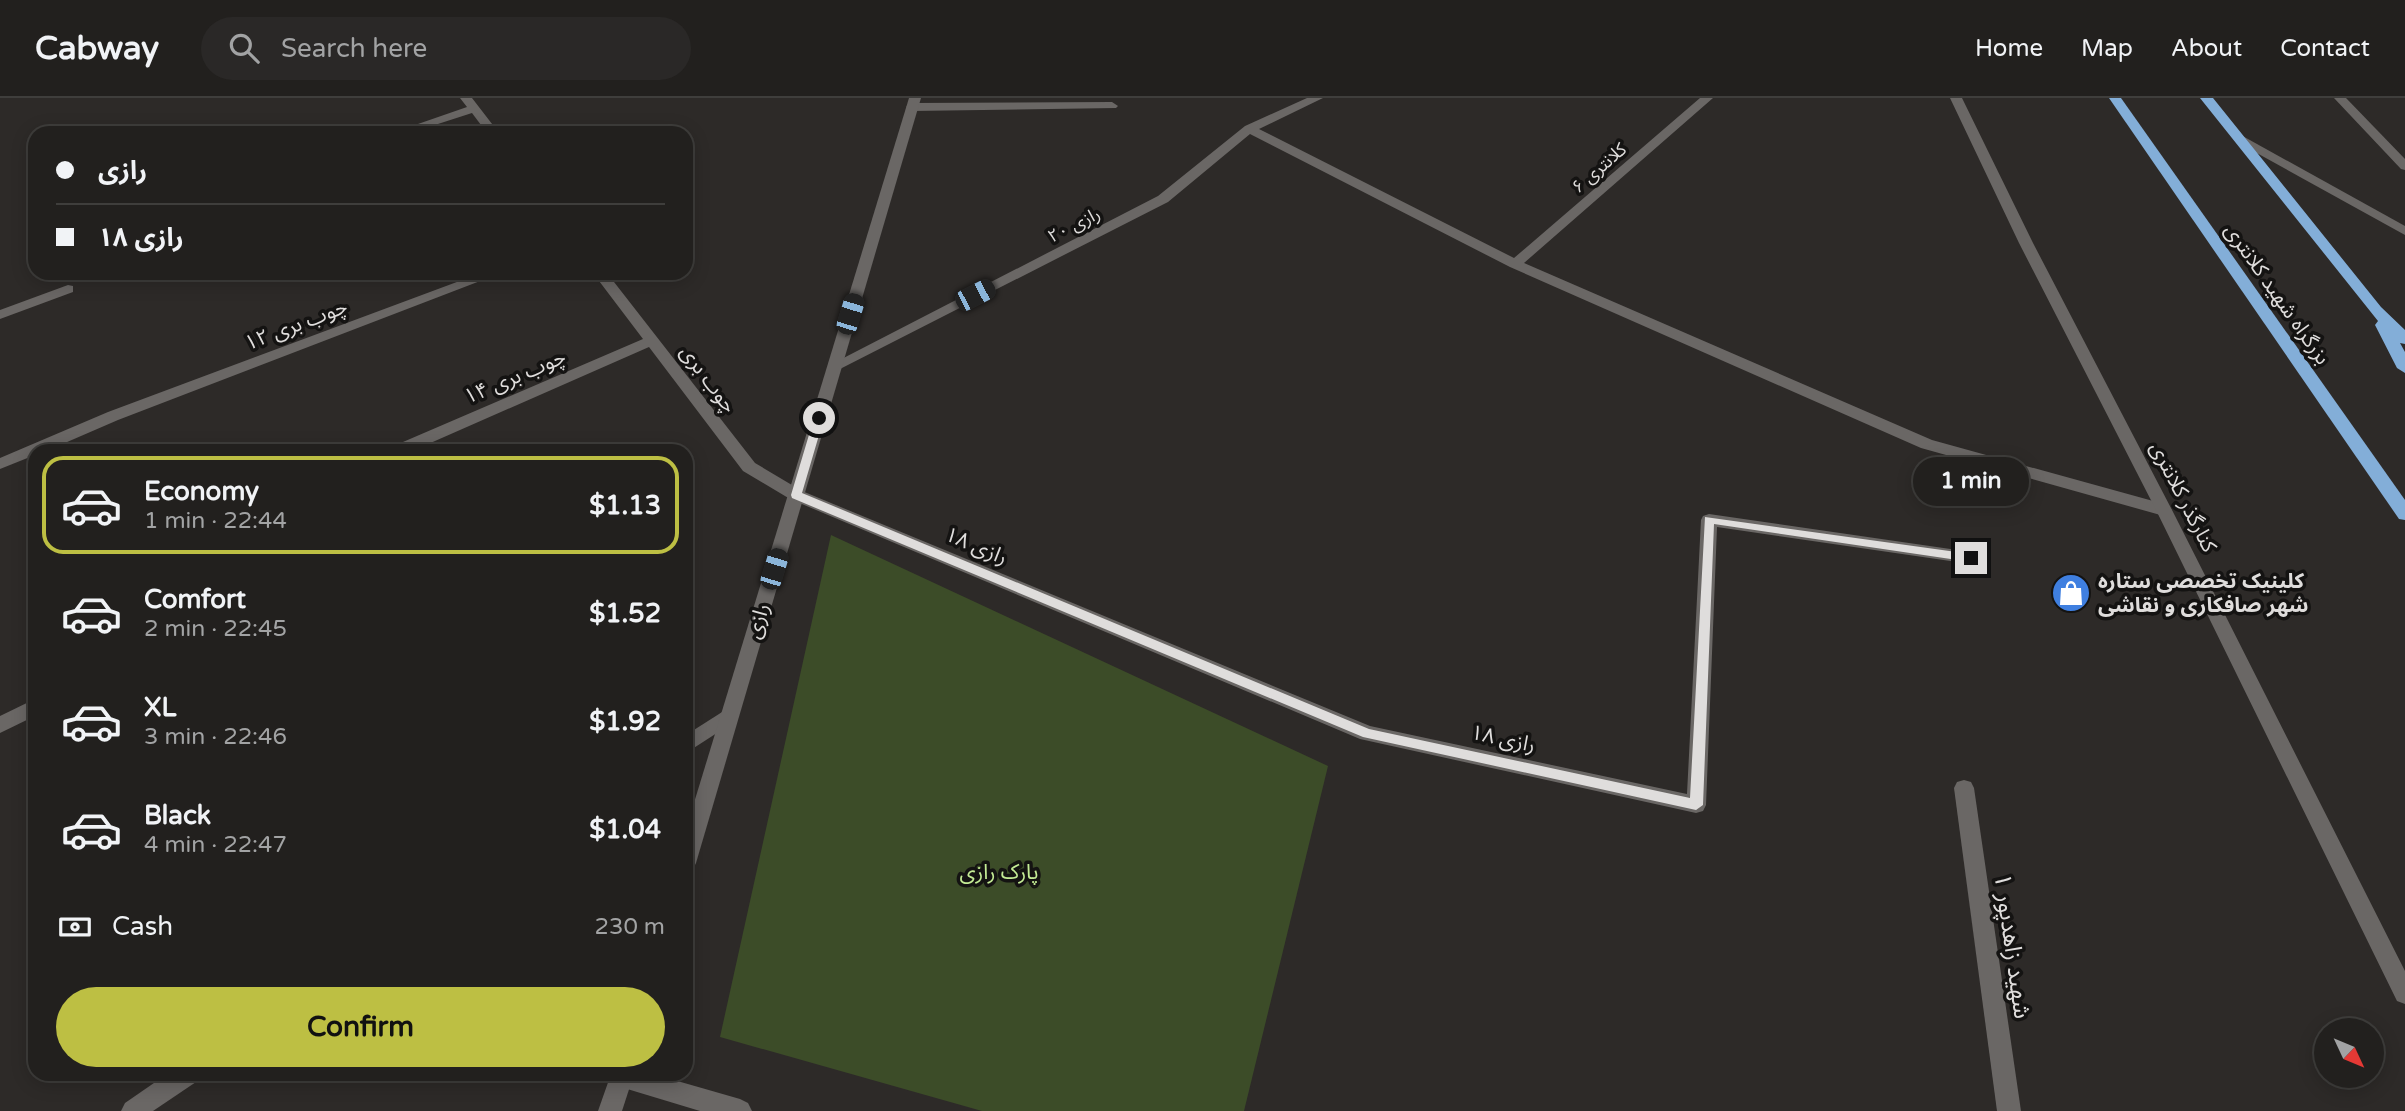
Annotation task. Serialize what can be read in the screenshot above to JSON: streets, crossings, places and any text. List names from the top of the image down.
{
  "streets": {
    "highway": ["بزرگراه شهید کلانتری"],
    "street": [
      "کلانتری ۶",
      "رازی ۲۰",
      "۱۲ چوب بری",
      "۱۴ چوب بری",
      "چوب بری",
      "کنارگذر کلانتری",
      "رازی ۱۸",
      "رازی",
      "۱ شهید زاهدپور"
    ]
  },
  "crossings": [
    ["رازی ۲۰", "رازی"],
    ["۱۴ چوب بری", "چوب بری"],
    ["چوب بری", "رازی ۱۸"],
    ["چوب بری", "رازی"],
    ["رازی ۱۸", "رازی"]
  ],
  "parks": ["پارک رازی"],
  "places": {
    "shop": ["کلینیک تخصصی ستاره شهر صافکاری و نقاشی"]
  },
  "north": "bottom right",
  "page": {
    "header": "Cabway",
    "search": "Search here",
    "nav": [
      "Home",
      "Map",
      "About",
      "Contact"
    ],
    "banner": ["رازی", "رازی ۱۸"],
    "list": [
      {
        "name": "Economy",
        "note": "1 min · 22:44",
        "value": "$1.13"
      },
      {
        "name": "Comfort",
        "note": "2 min · 22:45",
        "value": "$1.52"
      },
      {
        "name": "XL",
        "note": "3 min · 22:46",
        "value": "$1.92"
      },
      {
        "name": "Black",
        "note": "4 min · 22:47",
        "value": "$1.04"
      }
    ],
    "bubble": "1 min",
    "pay": ["Cash", "230 m"],
    "buttons": "Confirm"
  }
}
